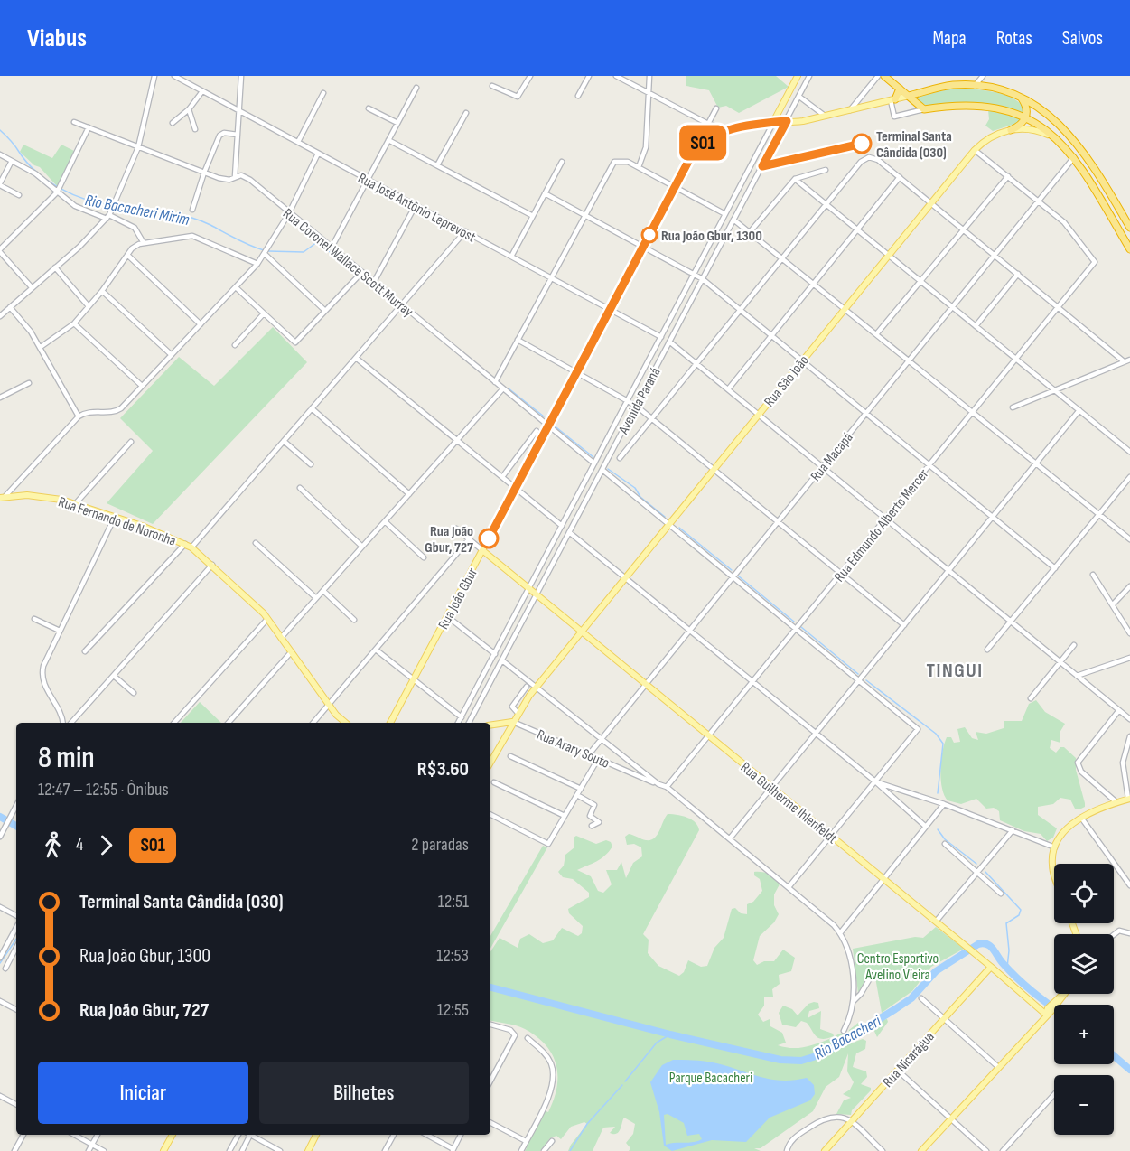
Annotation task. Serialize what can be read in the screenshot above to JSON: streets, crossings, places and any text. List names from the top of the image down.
{
  "streets": {
    "main road": [
      "Rua São João",
      "Avenida Paraná",
      "Rua Fernando de Noronha",
      "Rua João Gbur",
      "Rua Guilherme Ihlenfeldt",
      "Rua Nicarágua"
    ],
    "street": [
      "Rua José Antônio Leprevost",
      "Rua Coronel Wallace Scott Murray",
      "Rua Macapá",
      "Rua Edmundo Alberto Mercer",
      "Rua Arary Souto"
    ]
  },
  "crossings": [
    ["Rua José Antônio Leprevost", "Avenida Paraná"],
    ["Rua José Antônio Leprevost", "Rua João Gbur"],
    ["Rua Coronel Wallace Scott Murray", "Avenida Paraná"],
    ["Rua Coronel Wallace Scott Murray", "Rua João Gbur"],
    ["Rua São João", "Rua Arary Souto"],
    ["Rua São João", "Rua Guilherme Ihlenfeldt"],
    ["Avenida Paraná", "Rua João Gbur"],
    ["Avenida Paraná", "Rua Guilherme Ihlenfeldt"],
    ["Rua Macapá", "Rua Edmundo Alberto Mercer"],
    ["Rua Macapá", "Rua Arary Souto"],
    ["Rua Macapá", "Rua Guilherme Ihlenfeldt"],
    ["Rua Edmundo Alberto Mercer", "Rua Arary Souto"],
    ["Rua Edmundo Alberto Mercer", "Rua Guilherme Ihlenfeldt"],
    ["Rua João Gbur", "Rua Guilherme Ihlenfeldt"],
    ["Rua Guilherme Ihlenfeldt", "Rua Nicarágua"]
  ],
  "districts": ["TINGUI"],
  "water": ["Rio Bacacheri Mirim", "Rio Bacacheri"],
  "parks": ["Centro Esportivo Avelino Vieira", "Parque Bacacheri"],
  "places": ["Terminal Santa Cândida (030)", "Rua João Gbur, 1300", "Rua João Gbur, 727"],
  "lines": ["bus line S01"],
  "page": {
    "header": "Viabus",
    "nav": ["Mapa", "Rotas", "Salvos"],
    "on_map": "S01",
    "heading": ["8 min", "12:47 – 12:55 · Ônibus", "R$3.60"],
    "legs": ["4", "S01", "2 paradas"],
    "map_buttons": ["+", "−"],
    "list": [
      {
        "name": "Terminal Santa Cândida (030)",
        "value": "12:51"
      },
      {
        "name": "Rua João Gbur, 1300",
        "value": "12:53"
      },
      {
        "name": "Rua João Gbur, 727",
        "value": "12:55"
      }
    ],
    "buttons": ["Iniciar", "Bilhetes"]
  }
}
